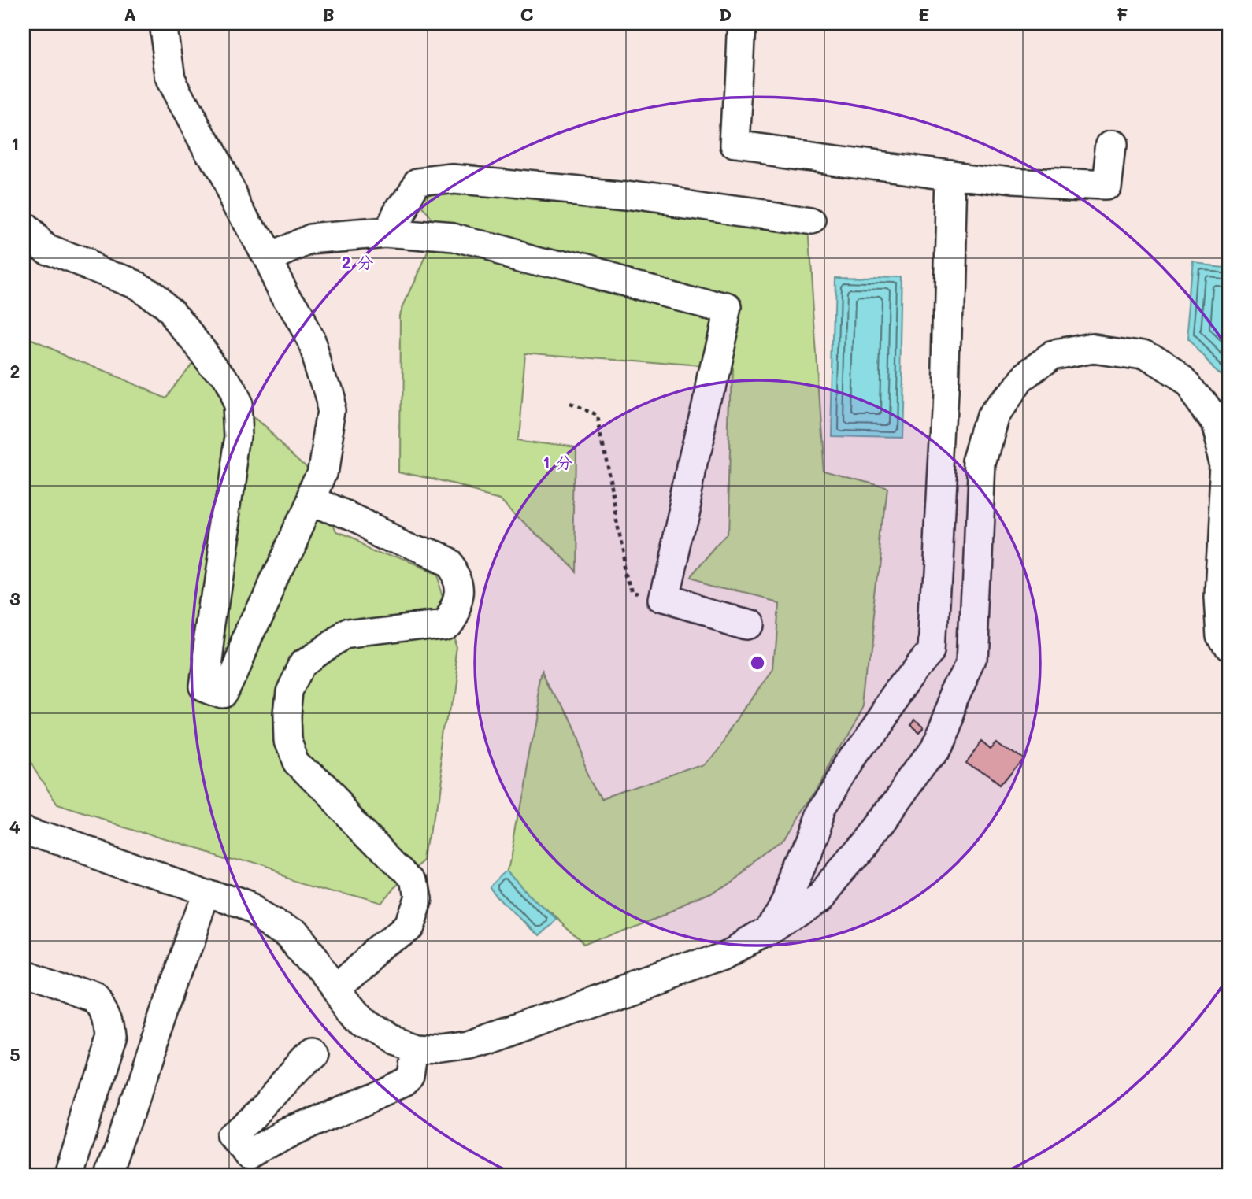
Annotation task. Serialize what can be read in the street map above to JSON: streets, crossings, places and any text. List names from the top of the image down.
{
  "grid": {
    "columns": [
      "A",
      "B",
      "C",
      "D",
      "E",
      "F"
    ],
    "rows": [
      "1",
      "2",
      "3",
      "4",
      "5"
    ]
  },
  "rings": ["2 分", "1 分"]
}
